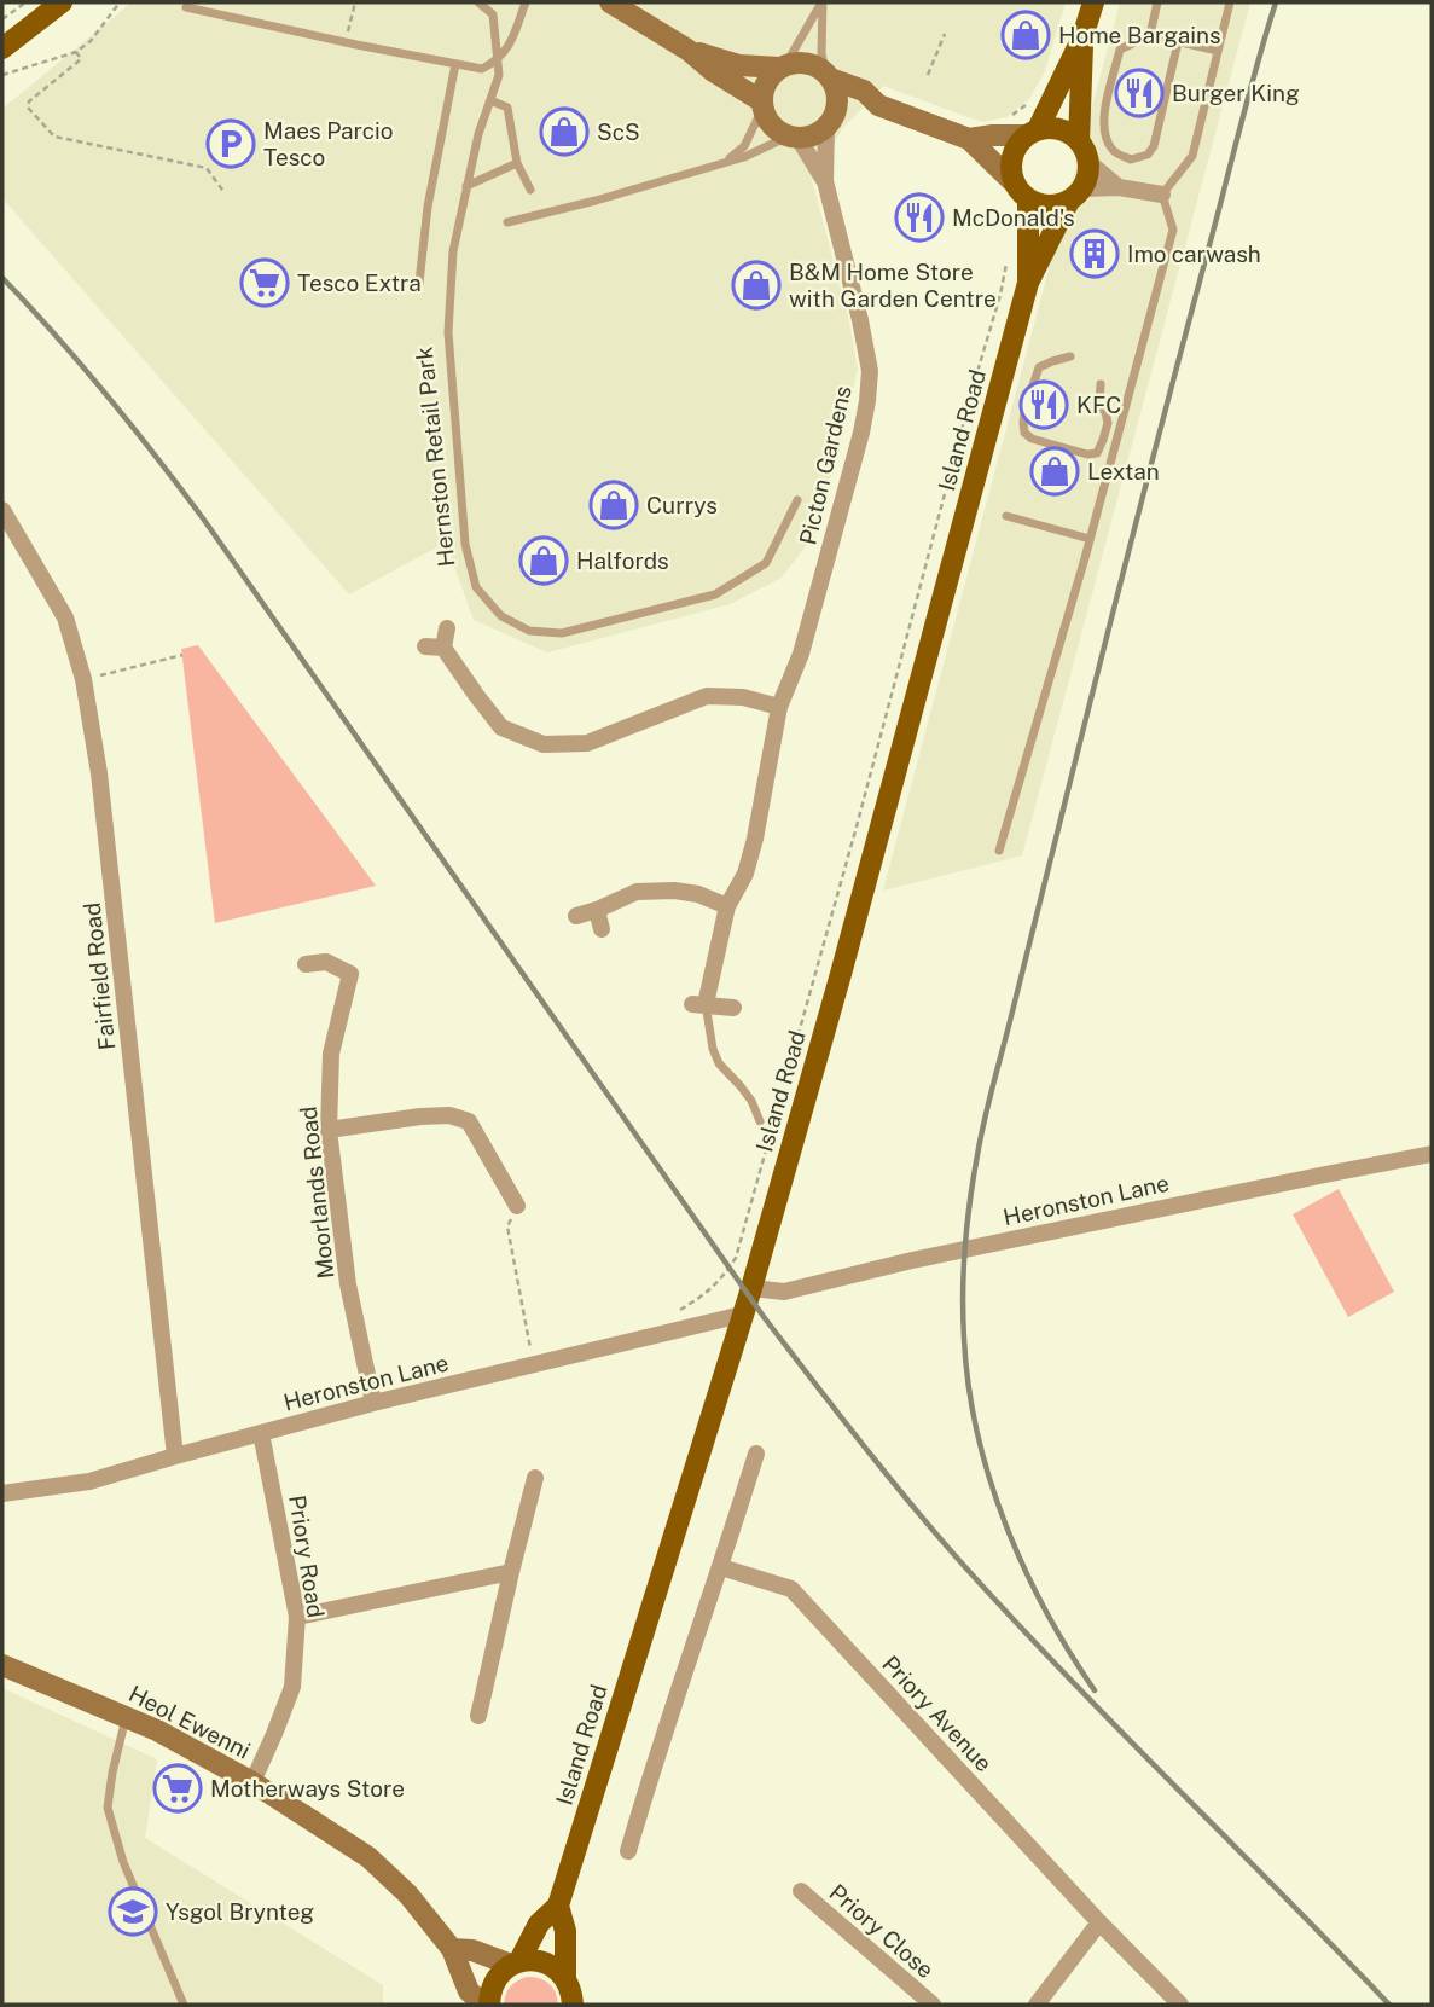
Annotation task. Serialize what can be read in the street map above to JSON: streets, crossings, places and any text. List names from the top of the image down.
{
  "streets": {
    "main road": ["Island Road"],
    "street": [
      "Picton Gardens",
      "Fairfield Road",
      "Moorlands Road",
      "Heronston Lane",
      "Priory Road",
      "Priory Avenue",
      "Heol Ewenni",
      "Priory Close"
    ],
    "lane": ["Hernston Retail Park"]
  },
  "crossings": [
    ["Island Road", "Heronston Lane"],
    ["Island Road", "Heol Ewenni"],
    ["Fairfield Road", "Heronston Lane"],
    ["Moorlands Road", "Heronston Lane"],
    ["Heronston Lane", "Priory Road"],
    ["Priory Road", "Heol Ewenni"]
  ],
  "places": {
    "shop": [
      "Home Bargains",
      "ScS",
      "B&M Home Store with Garden Centre",
      "Lextan",
      "Currys",
      "Halfords"
    ],
    "restaurant": ["Burger King", "McDonald's", "KFC"],
    "parking": ["Maes Parcio Tesco"],
    "building": ["Imo carwash"],
    "supermarket": ["Tesco Extra", "Motherways Store"],
    "school or university": ["Ysgol Brynteg"]
  }
}
